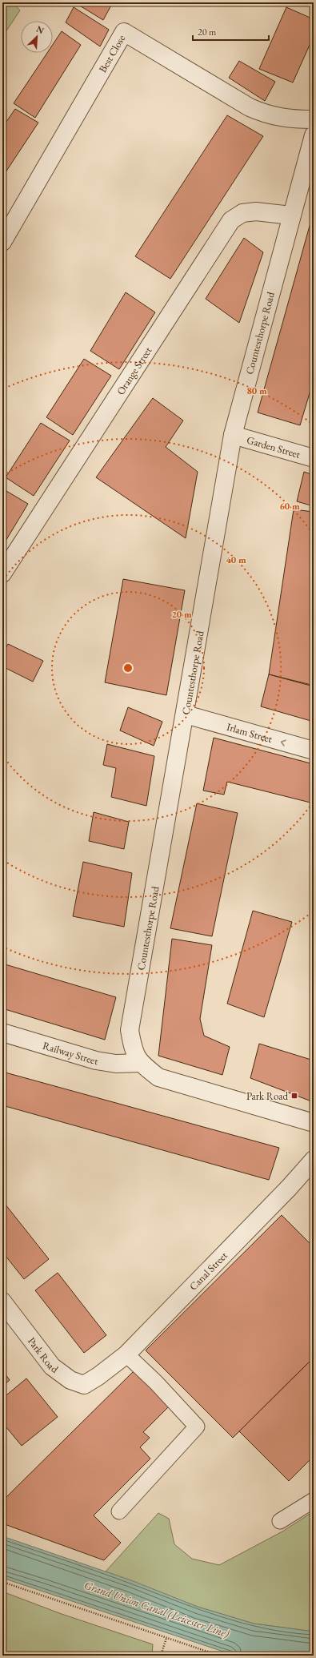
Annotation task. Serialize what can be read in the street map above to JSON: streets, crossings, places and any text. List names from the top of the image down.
{
  "streets": {
    "street": [
      "Best Close",
      "Countesthorpe Road",
      "Orange Street",
      "Garden Street",
      "Irlam Street",
      "Railway Street",
      "Canal Street",
      "Park Road"
    ]
  },
  "crossings": [
    ["Countesthorpe Road", "Orange Street"],
    ["Countesthorpe Road", "Garden Street"],
    ["Countesthorpe Road", "Irlam Street"],
    ["Countesthorpe Road", "Railway Street"],
    ["Canal Street", "Park Road"]
  ],
  "one_way": ["Irlam Street"],
  "water": ["Grand Union Canal (Leicester Line)"],
  "places": {
    "transit": ["Park Road"]
  },
  "scale_bar": "20 m",
  "north": "top right",
  "rings": [
    "80 m",
    "60 m",
    "40 m",
    "20 m"
  ]
}
